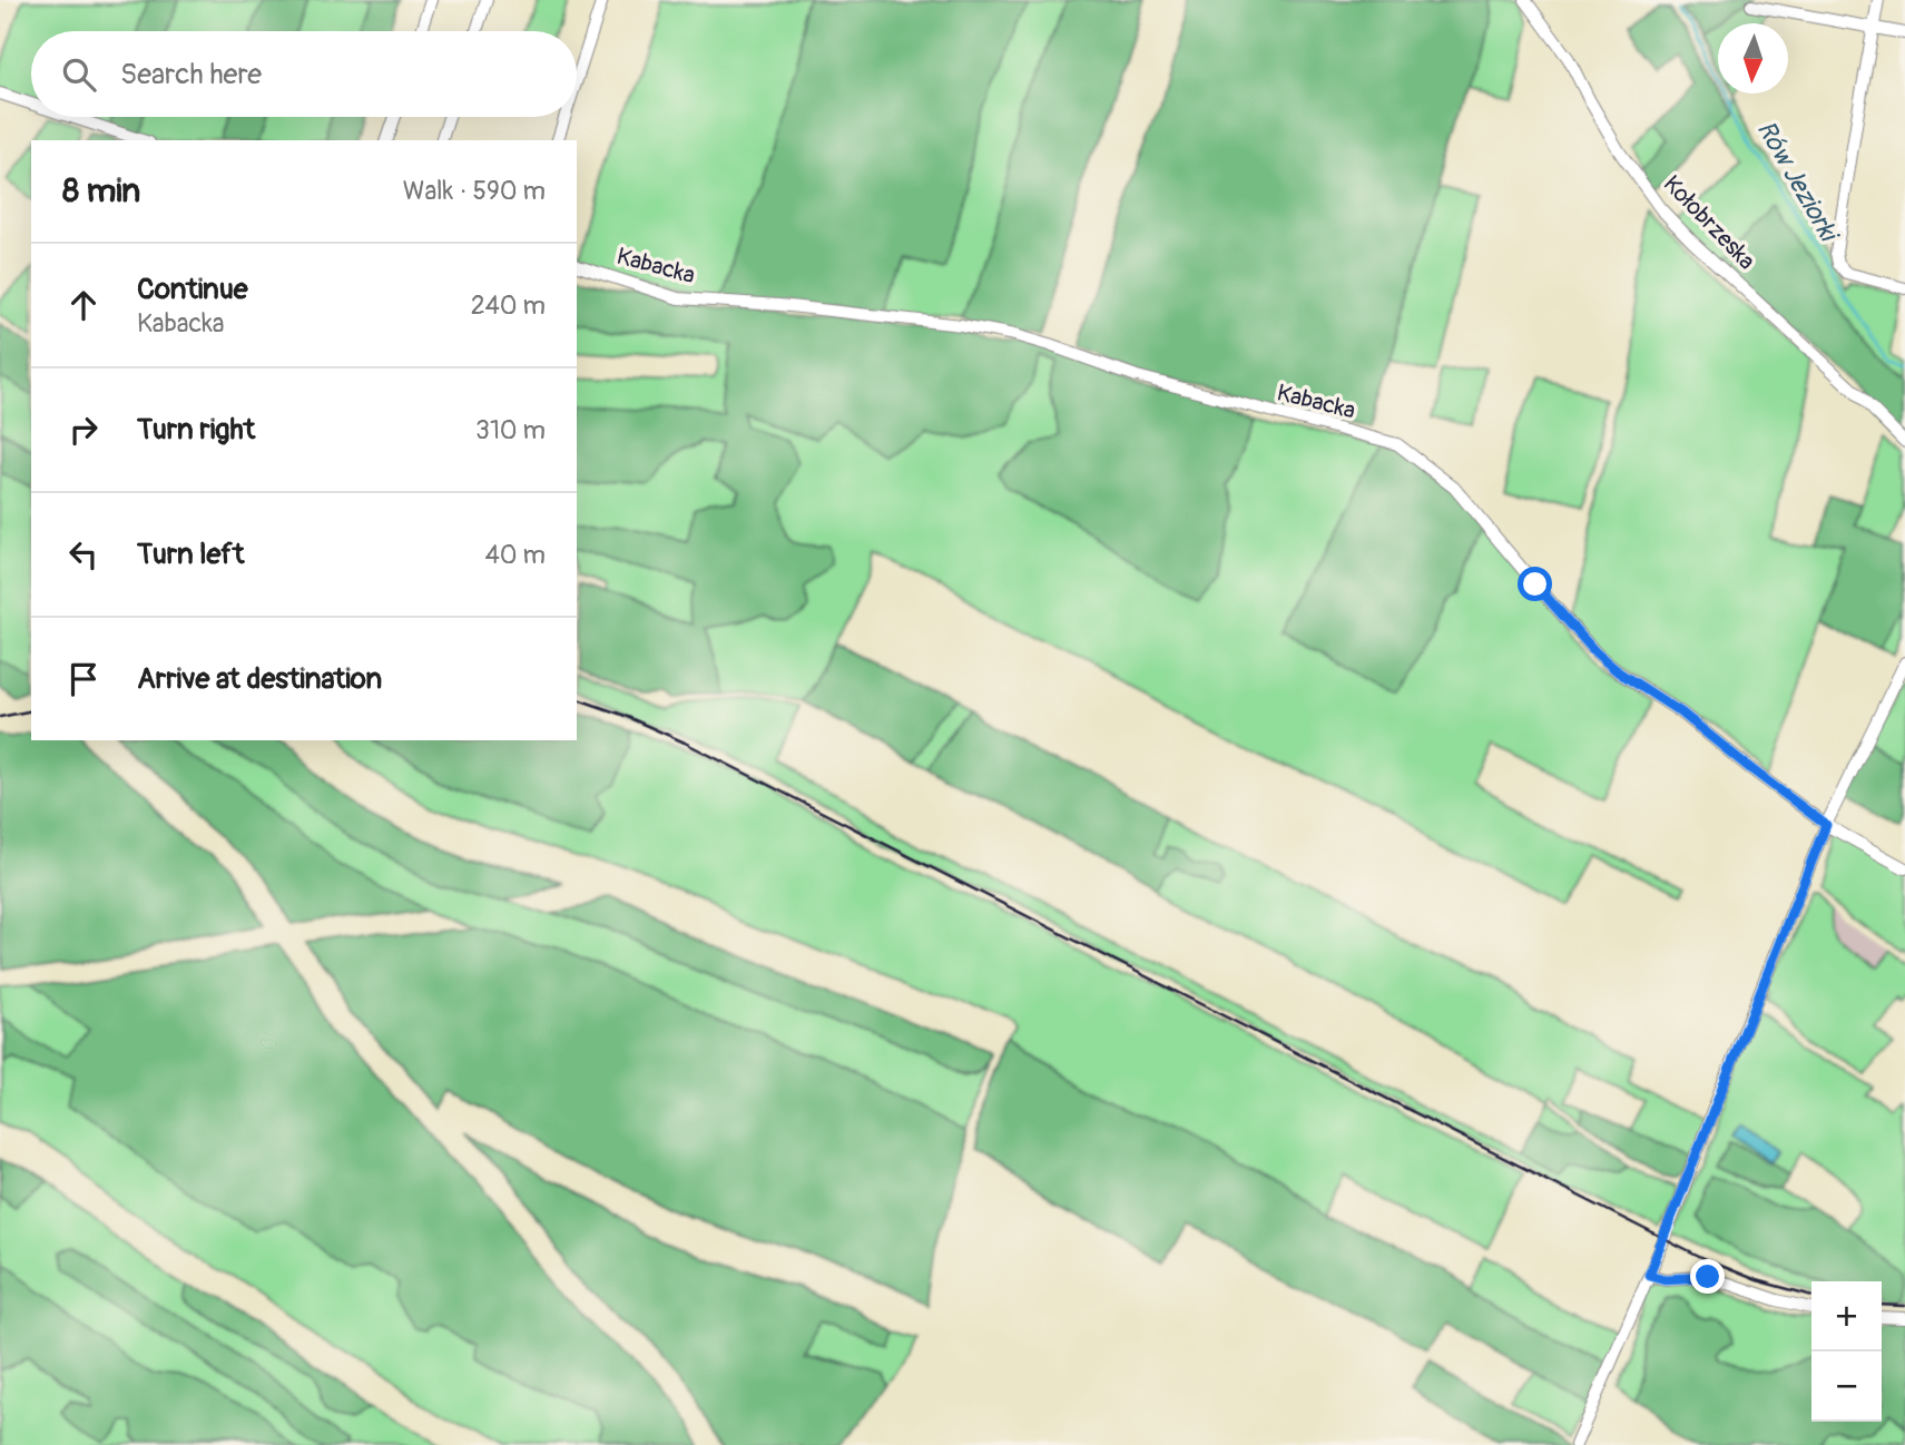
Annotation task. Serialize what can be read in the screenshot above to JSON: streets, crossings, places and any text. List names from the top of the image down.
{
  "streets": {
    "street": ["Kołobrzeska", "Kabacka"]
  },
  "water": ["Rów Jeziorki"],
  "north": "bottom",
  "page": {
    "search": "Search here",
    "heading": ["8 min", "Walk · 590 m"],
    "list": [
      ["Continue", "Kabacka", "240 m"],
      ["Turn right", "310 m"],
      ["Turn left", "40 m"],
      "Arrive at destination"
    ],
    "map_buttons": ["+", "−"]
  }
}
